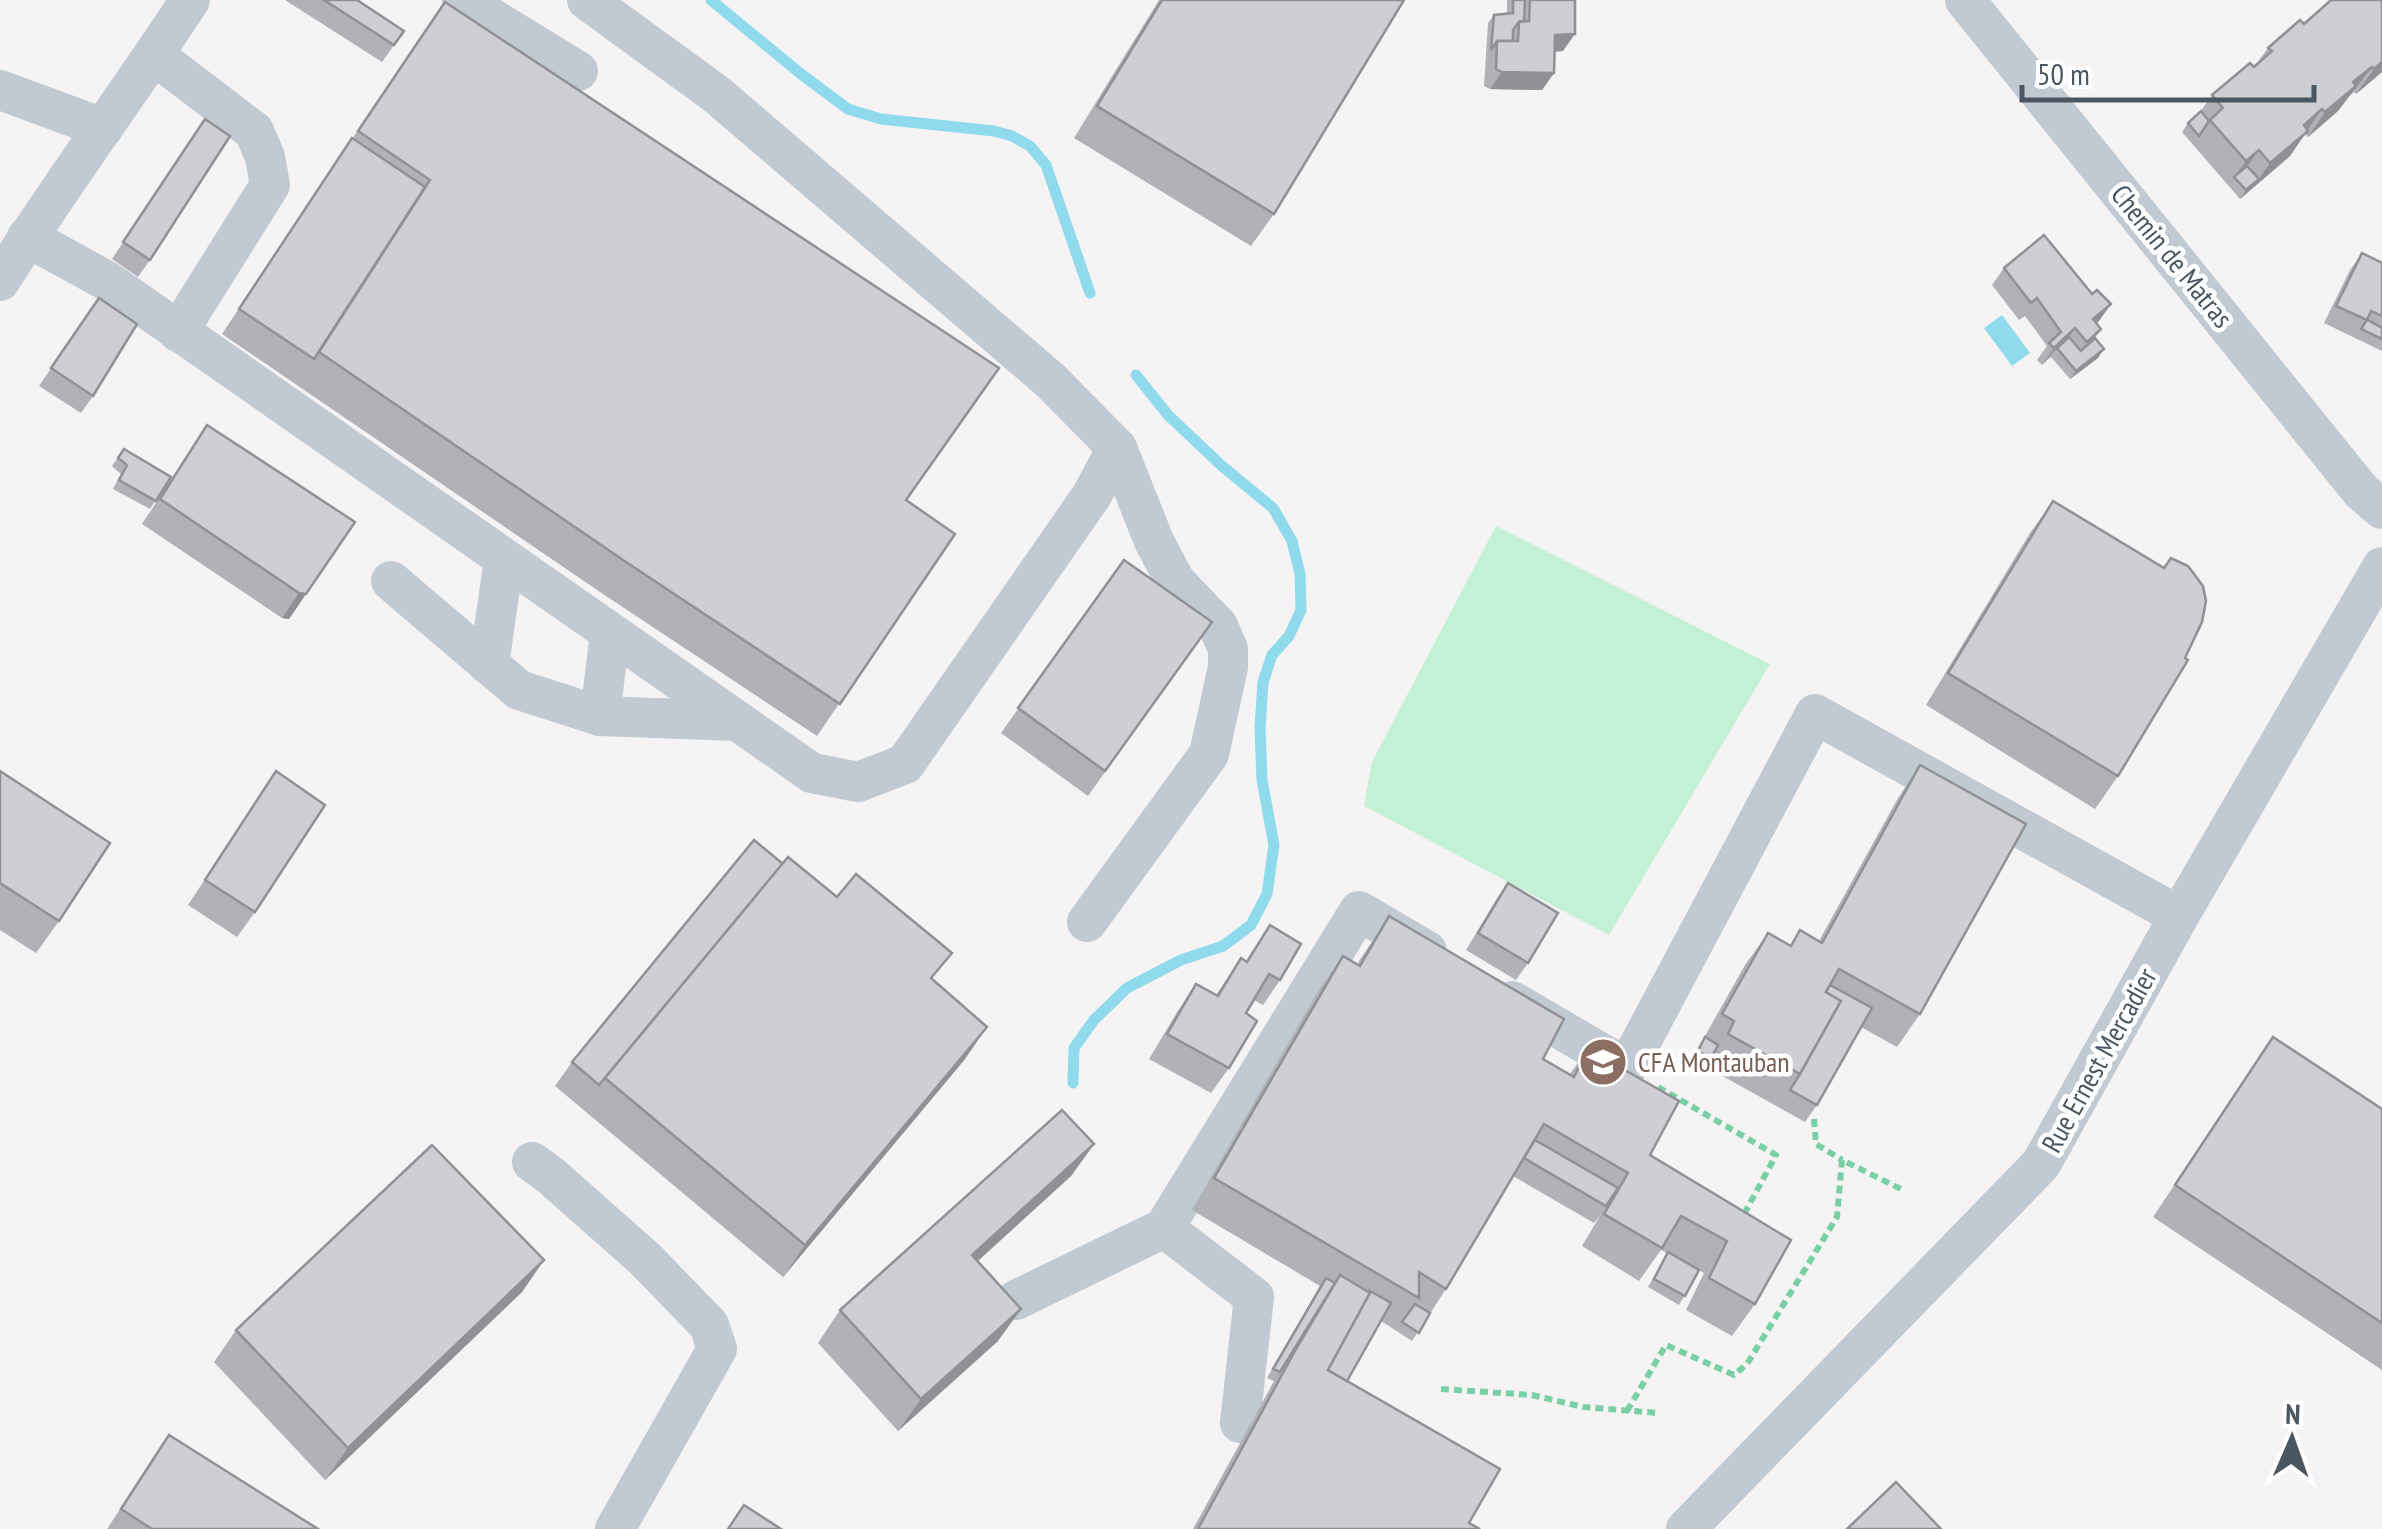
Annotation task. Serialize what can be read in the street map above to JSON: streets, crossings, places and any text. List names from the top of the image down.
{
  "streets": {
    "street": ["Chemin de Matras", "Rue Ernest Mercadier"]
  },
  "places": {
    "school or university": ["CFA Montauban"]
  },
  "scale_bar": "50 m",
  "north": "top"
}
